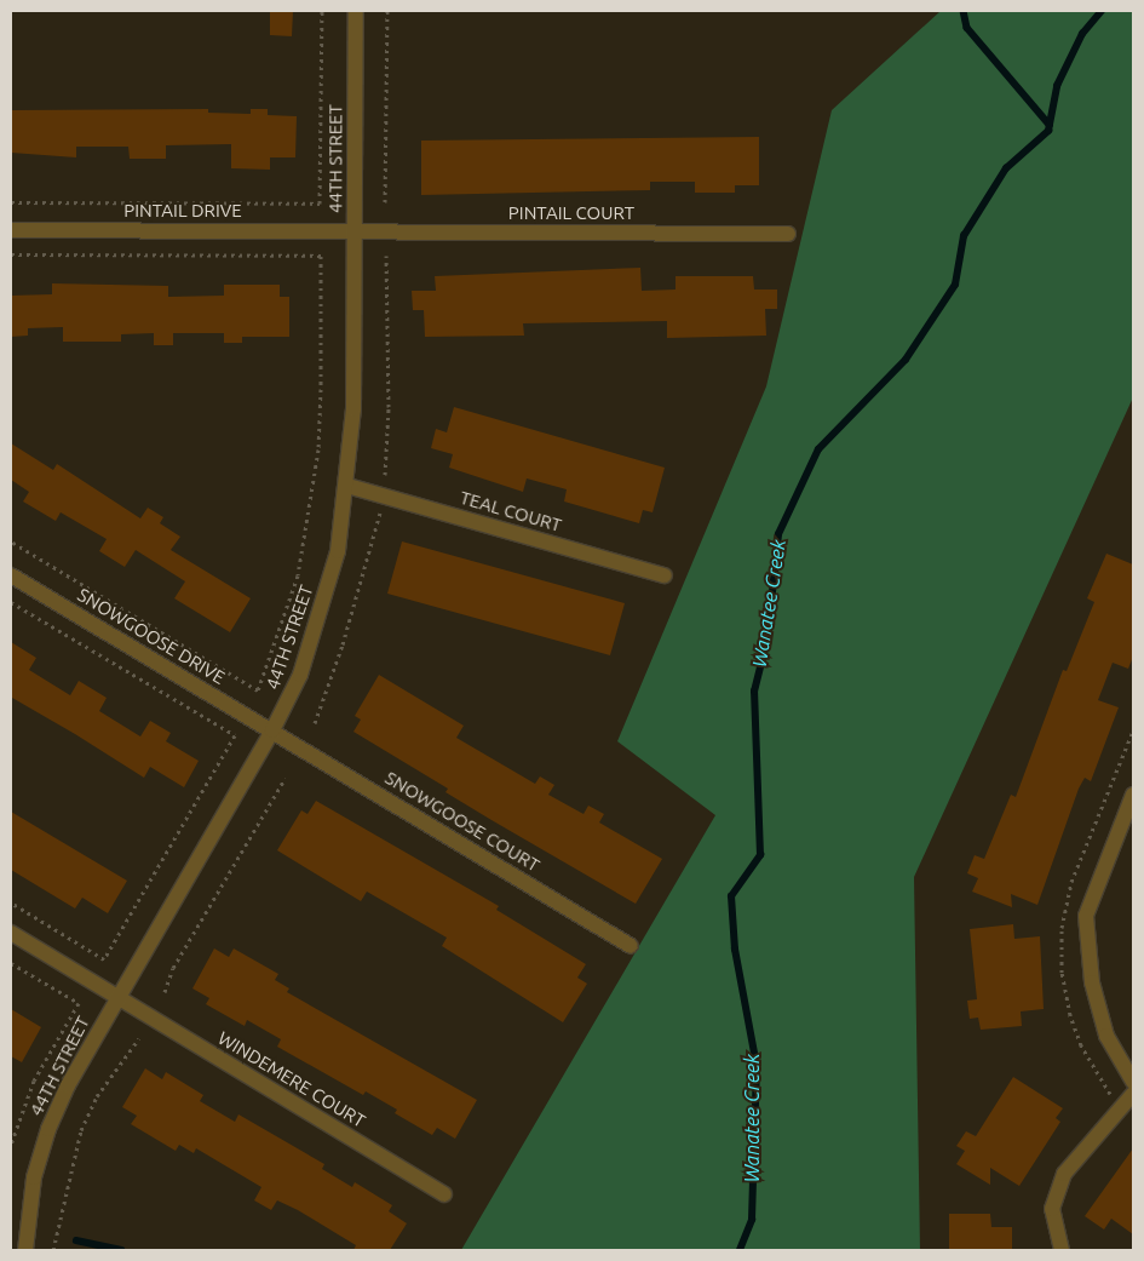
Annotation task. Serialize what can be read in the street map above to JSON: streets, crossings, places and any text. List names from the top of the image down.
{
  "streets": {
    "street": [
      "44TH STREET",
      "PINTAIL DRIVE",
      "PINTAIL COURT",
      "TEAL COURT",
      "SNOWGOOSE DRIVE",
      "SNOWGOOSE COURT",
      "WINDEMERE COURT"
    ]
  },
  "crossings": [
    ["44TH STREET", "PINTAIL DRIVE"],
    ["44TH STREET", "PINTAIL COURT"],
    ["44TH STREET", "TEAL COURT"],
    ["44TH STREET", "SNOWGOOSE DRIVE"],
    ["44TH STREET", "SNOWGOOSE COURT"],
    ["44TH STREET", "WINDEMERE COURT"],
    ["PINTAIL DRIVE", "PINTAIL COURT"],
    ["SNOWGOOSE DRIVE", "SNOWGOOSE COURT"]
  ],
  "water": ["Wanatee Creek"]
}
